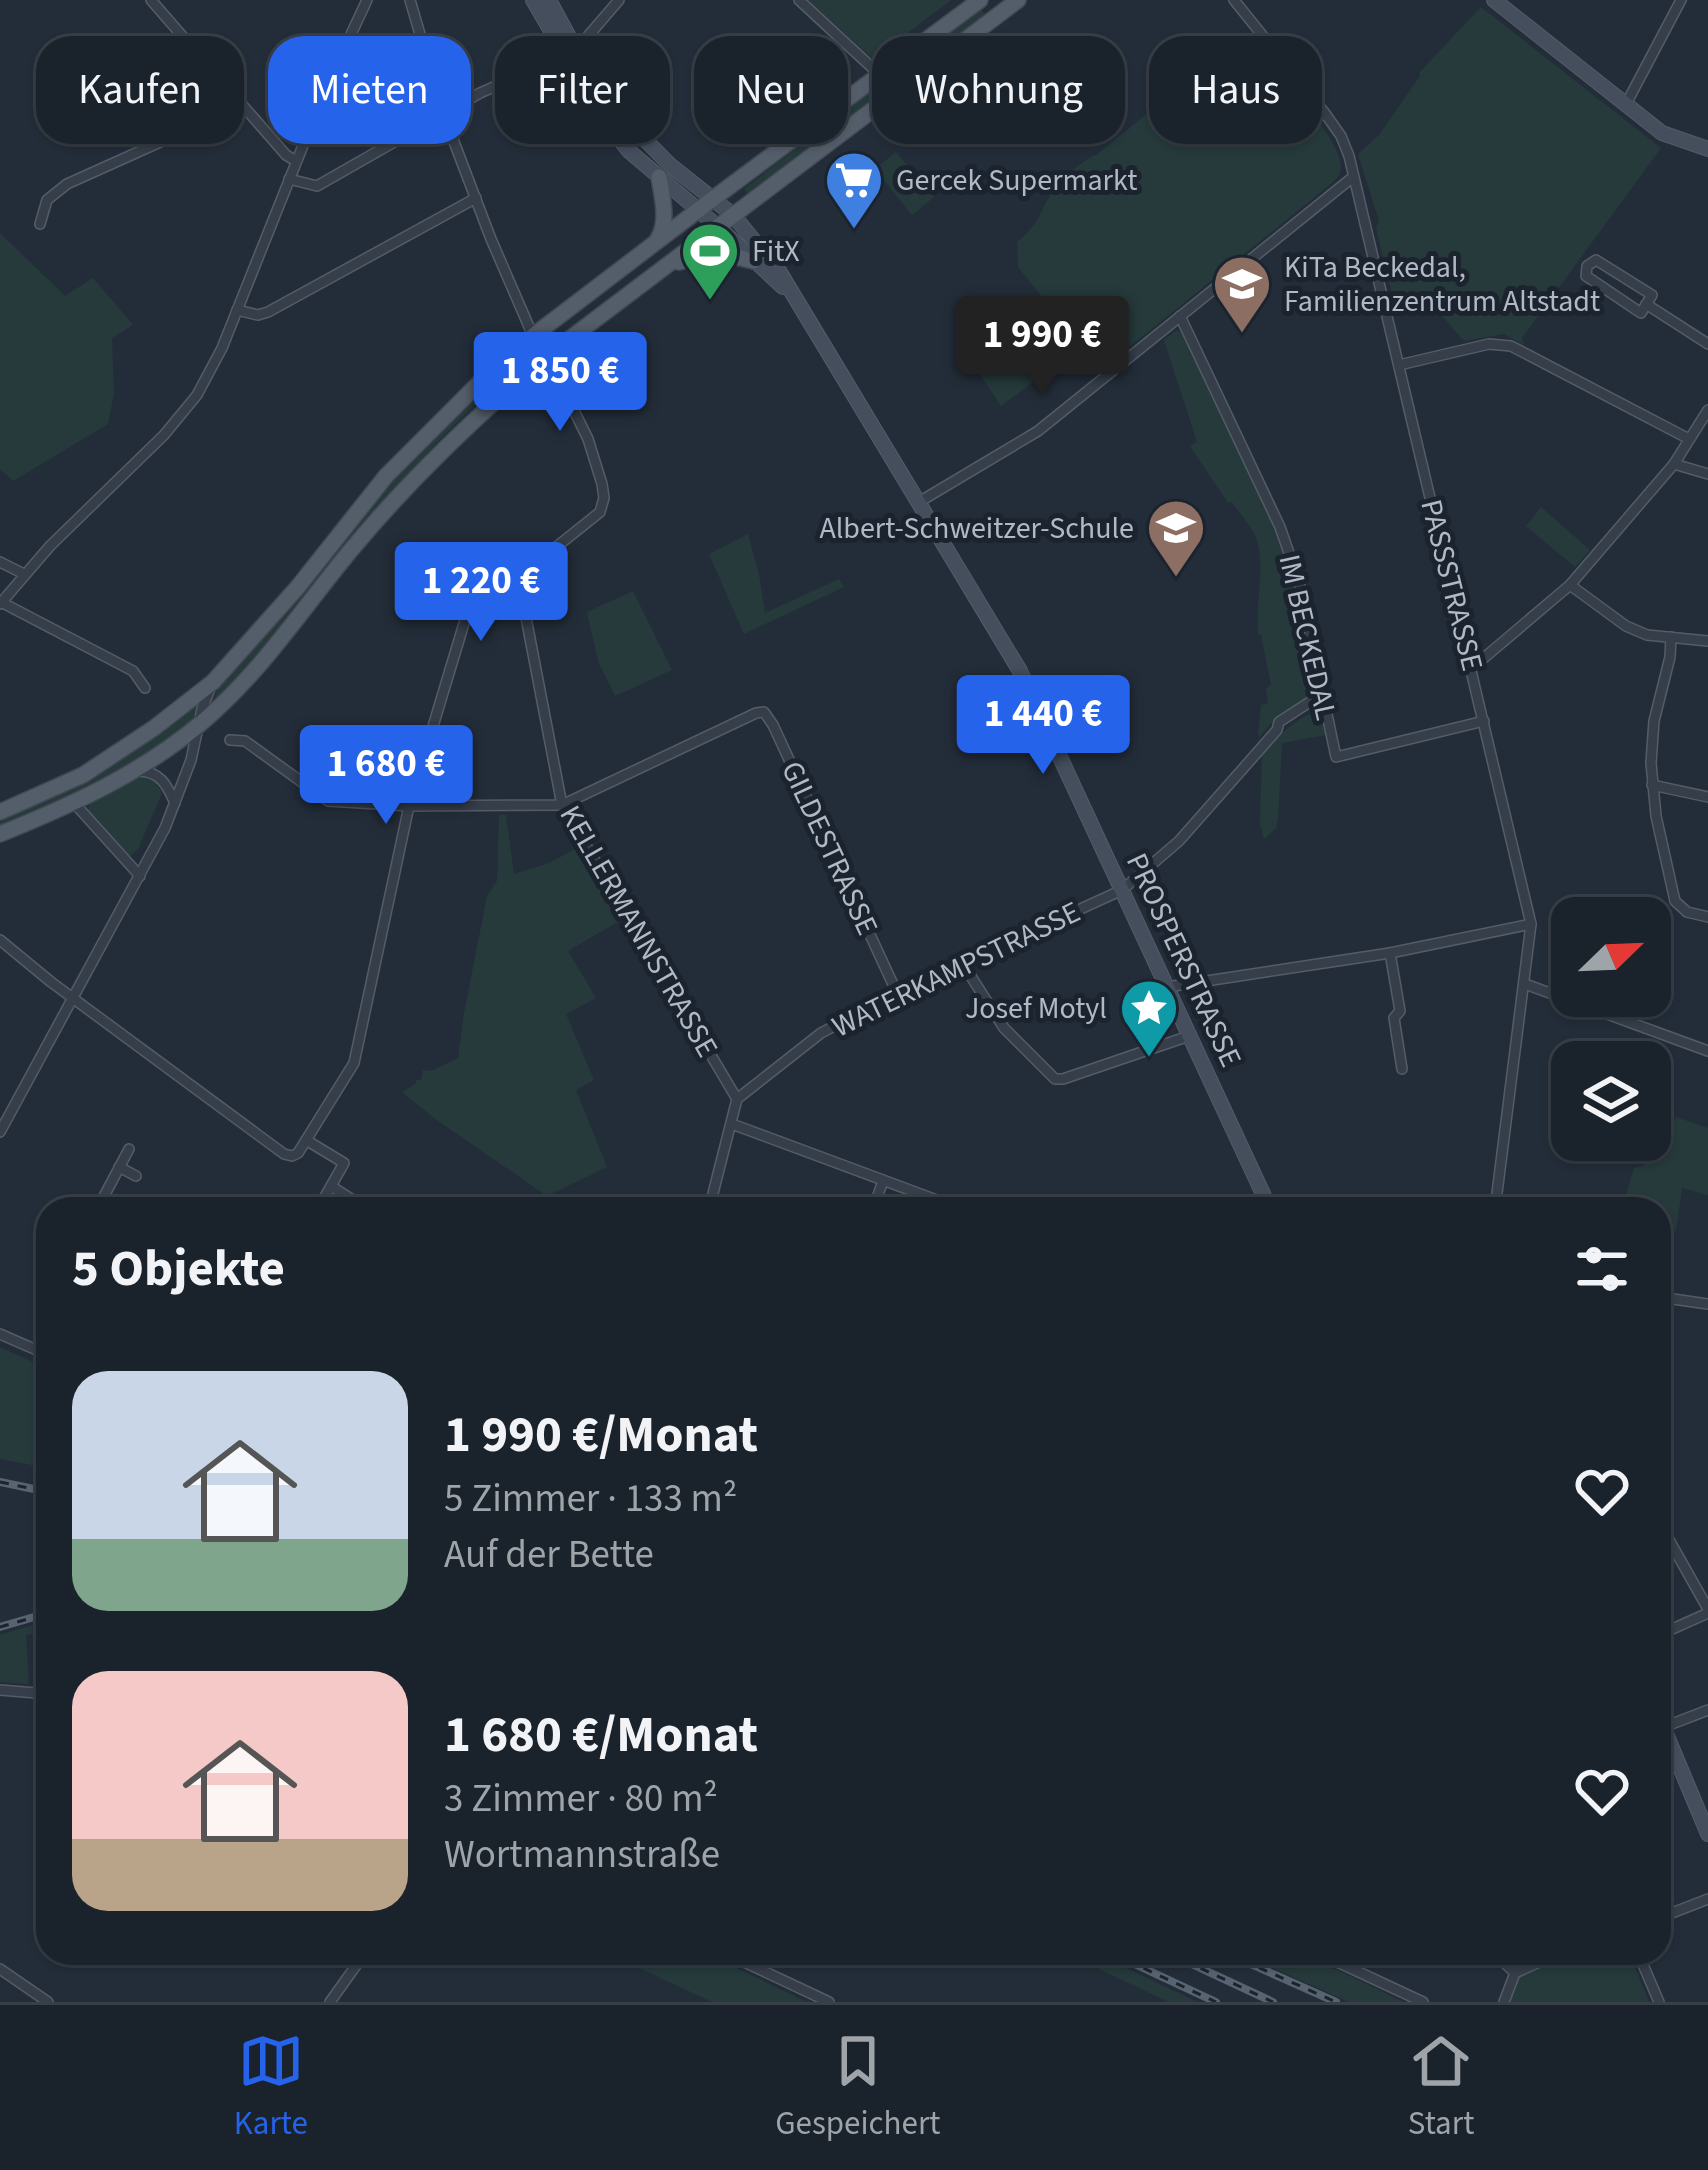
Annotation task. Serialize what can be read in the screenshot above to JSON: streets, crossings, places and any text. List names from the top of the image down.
{
  "streets": {
    "main road": ["PROSPERSTRASSE"],
    "street": [
      "PASSSTRASSE",
      "IM BECKEDAL",
      "GILDESTRASSE",
      "KELLERMANNSTRASSE",
      "WATERKAMPSTRASSE"
    ]
  },
  "crossings": [
    ["PASSSTRASSE", "IM BECKEDAL"],
    ["IM BECKEDAL", "WATERKAMPSTRASSE"],
    ["GILDESTRASSE", "KELLERMANNSTRASSE"],
    ["GILDESTRASSE", "WATERKAMPSTRASSE"],
    ["KELLERMANNSTRASSE", "WATERKAMPSTRASSE"],
    ["PROSPERSTRASSE", "WATERKAMPSTRASSE"]
  ],
  "places": {
    "supermarket": ["Gercek Supermarkt"],
    "sports": ["FitX"],
    "school or university": ["KiTa Beckedal, Familienzentrum Altstadt", "Albert-Schweitzer-Schule"],
    "place": ["Josef Motyl"]
  },
  "north": "top right",
  "page": {
    "chip": [
      "Kaufen",
      "Mieten",
      "Filter",
      "Neu",
      "Wohnung",
      "Haus"
    ],
    "price": [
      "1 990 €",
      "1 850 €",
      "1 220 €",
      "1 440 €",
      "1 680 €"
    ],
    "heading": "5 Objekte",
    "list": [
      {
        "name": "1 990 €/Monat",
        "note": "5 Zimmer · 133 m² · Auf der Bette"
      },
      {
        "name": "1 680 €/Monat",
        "note": "3 Zimmer · 80 m² · Wortmannstraße"
      }
    ],
    "tabs": ["Karte", "Gespeichert", "Start"]
  }
}
